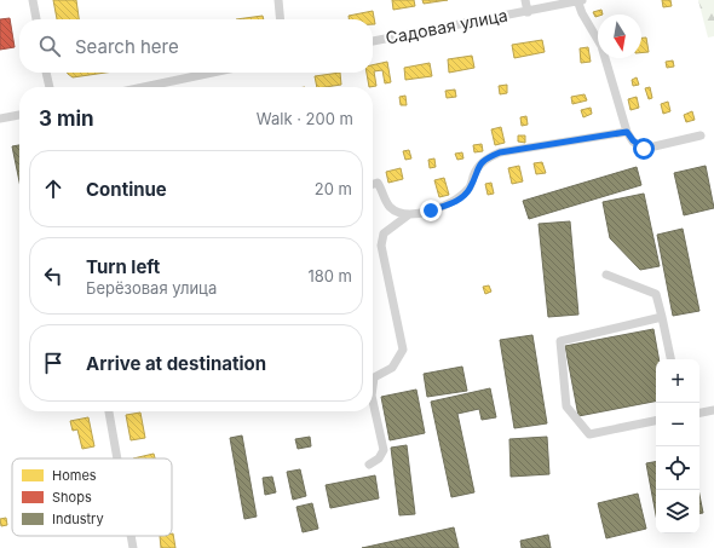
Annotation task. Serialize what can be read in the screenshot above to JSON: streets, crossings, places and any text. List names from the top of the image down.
{
  "streets": {
    "street": ["Садовая улица"]
  },
  "legend": ["Homes", "Shops", "Industry"],
  "north": "bottom",
  "page": {
    "search": "Search here",
    "heading": ["3 min", "Walk · 200 m"],
    "list": [
      ["Continue", "20 m"],
      ["Turn left", "Берёзовая улица", "180 m"],
      "Arrive at destination"
    ],
    "map_buttons": ["+", "−"]
  }
}
